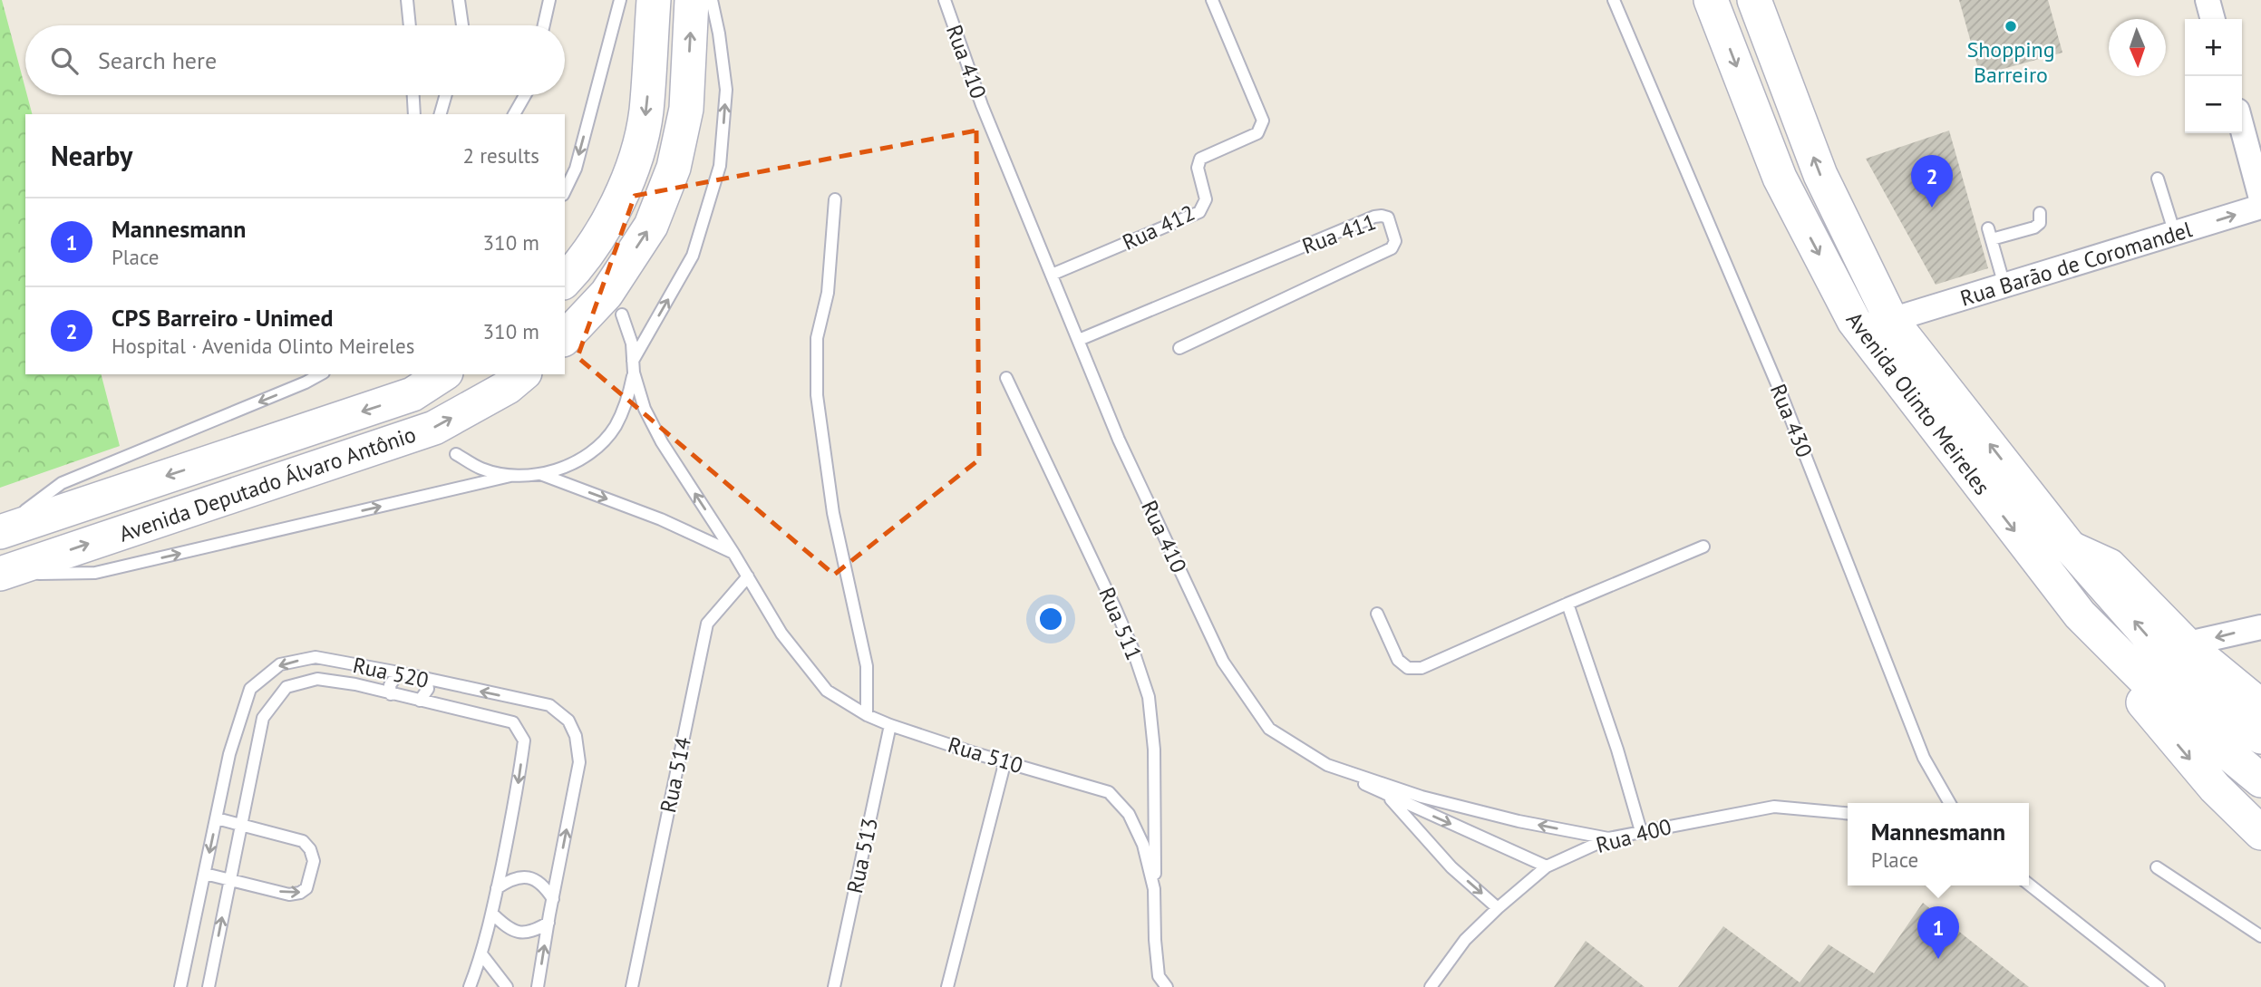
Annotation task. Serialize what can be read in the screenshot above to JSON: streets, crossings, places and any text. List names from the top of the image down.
{
  "streets": {
    "main road": ["Avenida Olinto Meireles", "Avenida Deputado Álvaro Antônio"],
    "street": ["Rua Barão de Coromandel"],
    "lane": [
      "Rua 410",
      "Rua 412",
      "Rua 411",
      "Rua 430",
      "Rua 511",
      "Rua 520",
      "Rua 510",
      "Rua 514",
      "Rua 400",
      "Rua 513"
    ]
  },
  "crossings": [
    ["Rua 410", "Rua 412"],
    ["Rua 410", "Rua 411"],
    ["Rua 410", "Rua 400"],
    ["Rua Barão de Coromandel", "Avenida Olinto Meireles"],
    ["Rua 511", "Rua 510"],
    ["Rua 510", "Rua 514"],
    ["Rua 510", "Rua 513"]
  ],
  "places": ["Shopping Barreiro"],
  "north": "bottom",
  "page": {
    "map_buttons": ["+", "−"],
    "search": "Search here",
    "heading": ["Nearby", "2 results"],
    "pins": ["2", "1"],
    "list": [
      {
        "mark": "1",
        "name": "Mannesmann",
        "note": "Place",
        "value": "310 m"
      },
      {
        "mark": "2",
        "name": "CPS Barreiro - Unimed",
        "note": "Hospital · Avenida Olinto Meireles",
        "value": "310 m"
      }
    ],
    "popup": ["Mannesmann", "Place"]
  }
}
